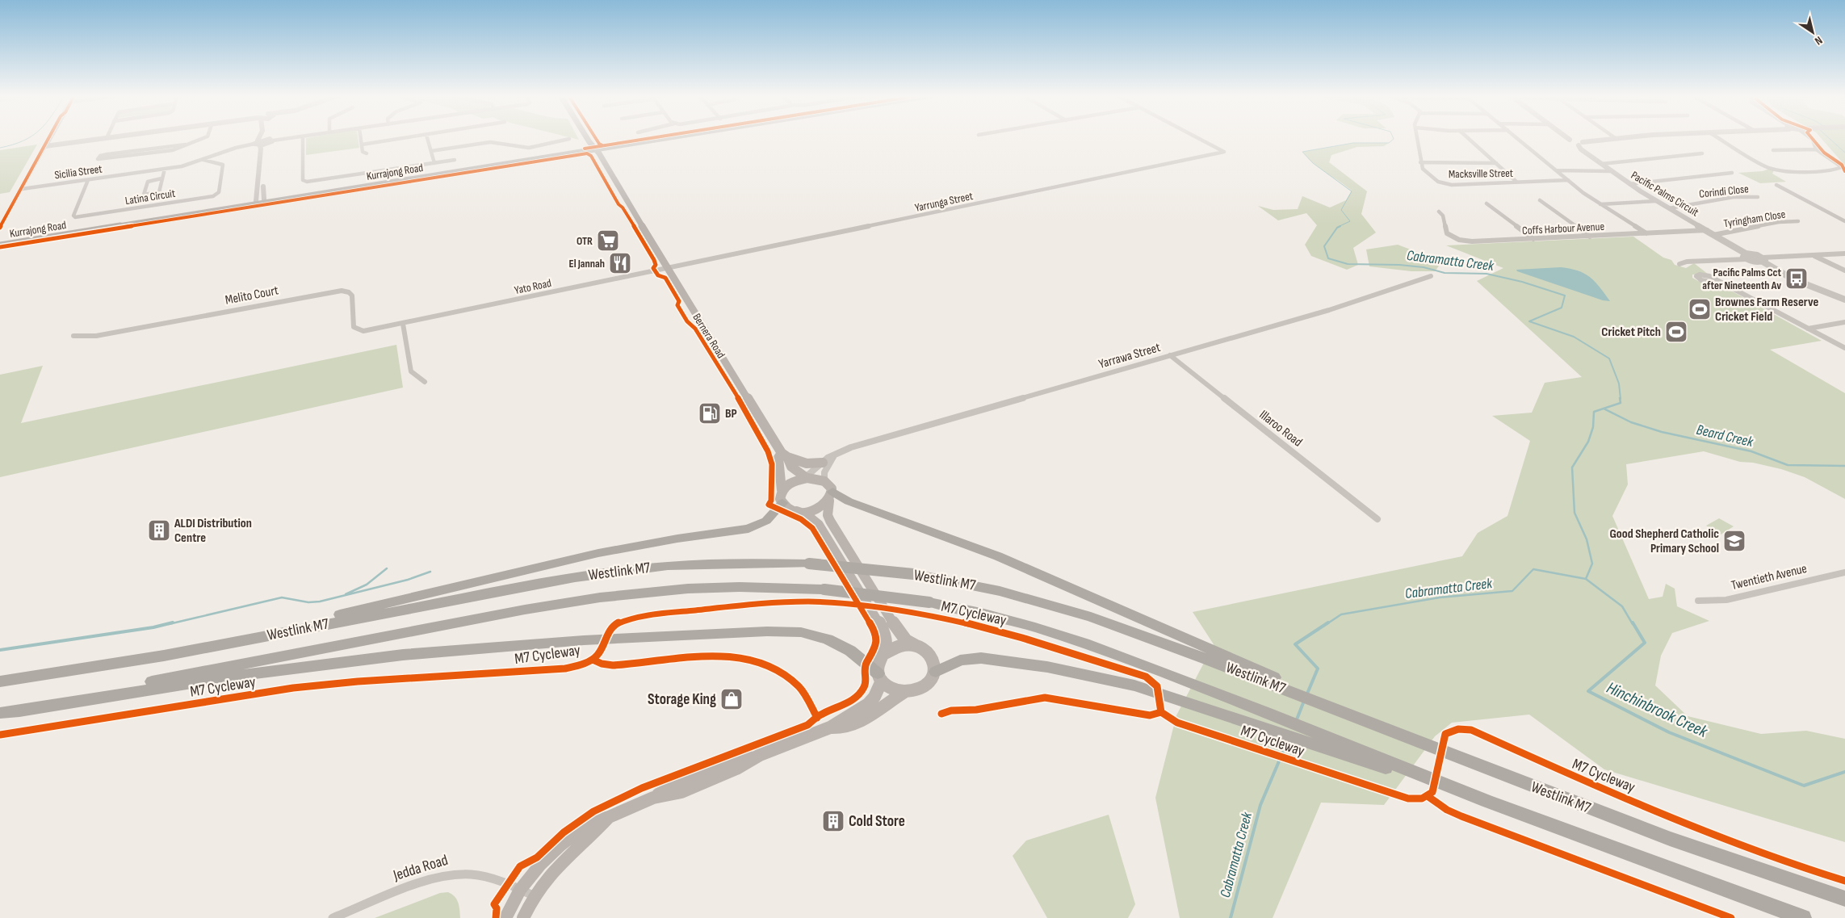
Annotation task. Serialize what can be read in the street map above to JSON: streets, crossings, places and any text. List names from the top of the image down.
{
  "streets": {
    "highway": ["Westlink M7"],
    "main road": ["Kurrajong Road", "Bernera Road"],
    "street": [
      "Sicilia Street",
      "Macksville Street",
      "Corindi Close",
      "Pacific Palms Circuit",
      "Latina Circuit",
      "Yarrunga Street",
      "Tyringham Close",
      "Coffs Harbour Avenue",
      "Yato Road",
      "Melito Court",
      "Yarrawa Street",
      "Illaroo Road",
      "Twentieth Avenue",
      "Jedda Road"
    ],
    "cycle path": ["M7 Cycleway"]
  },
  "crossings": [
    ["Sicilia Street", "Latina Circuit"],
    ["Kurrajong Road", "Bernera Road"],
    ["Corindi Close", "Pacific Palms Circuit"],
    ["Pacific Palms Circuit", "Tyringham Close"],
    ["Pacific Palms Circuit", "Coffs Harbour Avenue"],
    ["Yarrunga Street", "Yato Road"],
    ["Yarrunga Street", "Bernera Road"],
    ["Yato Road", "Melito Court"],
    ["Yato Road", "Bernera Road"],
    ["Bernera Road", "Yarrawa Street"],
    ["Yarrawa Street", "Illaroo Road"]
  ],
  "water": ["Cabramatta Creek", "Beard Creek", "Hinchinbrook Creek"],
  "places": {
    "supermarket": ["OTR"],
    "restaurant": ["El Jannah"],
    "bus stop": ["Pacific Palms Cct after Nineteenth Av"],
    "sports": ["Brownes Farm Reserve Cricket Field", "Cricket Pitch"],
    "fuel station": ["BP"],
    "building": ["ALDI Distribution Centre", "Cold Store"],
    "school or university": ["Good Shepherd Catholic Primary School"],
    "shop": ["Storage King"]
  },
  "north": "bottom right"
}
